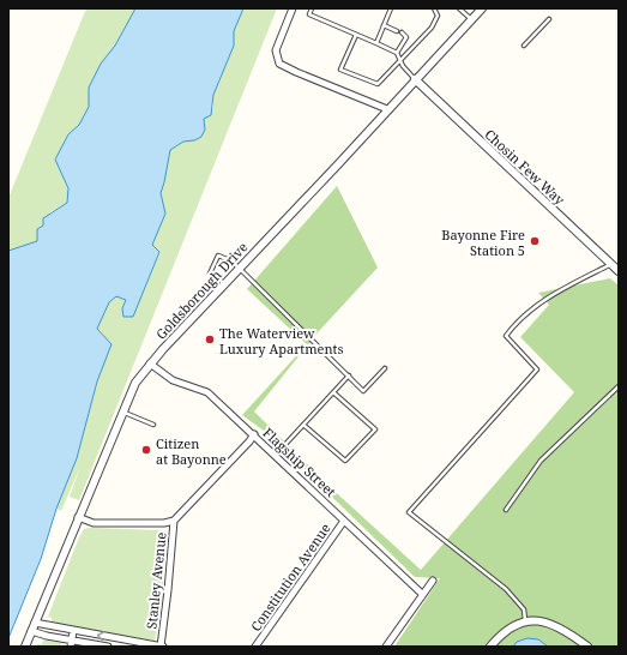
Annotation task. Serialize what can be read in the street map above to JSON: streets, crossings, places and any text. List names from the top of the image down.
{
  "streets": {
    "street": [
      "Chosin Few Way",
      "Goldsborough Drive",
      "Flagship Street",
      "Constitution Avenue",
      "Stanley Avenue"
    ]
  },
  "crossings": [
    ["Chosin Few Way", "Goldsborough Drive"],
    ["Goldsborough Drive", "Flagship Street"],
    ["Flagship Street", "Constitution Avenue"],
    ["Flagship Street", "Stanley Avenue"]
  ],
  "places": ["Bayonne Fire Station 5", "The Waterview Luxury Apartments", "Citizen at Bayonne"]
}
